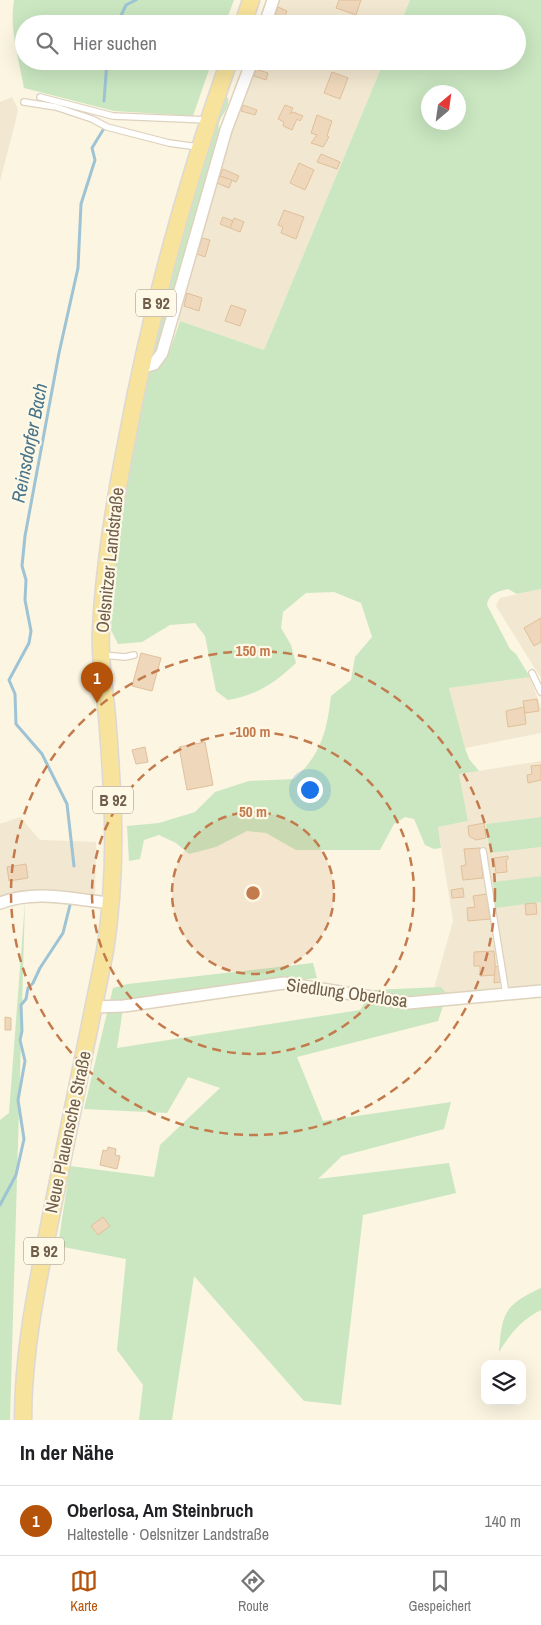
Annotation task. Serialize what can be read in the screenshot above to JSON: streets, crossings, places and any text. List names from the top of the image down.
{
  "streets": {
    "main road": ["B 92", "Oelsnitzer Landstraße", "Neue Plauensche Straße"],
    "street": ["Siedlung Oberlosa"]
  },
  "crossings": [
    ["Oelsnitzer Landstraße", "Neue Plauensche Straße"],
    ["Siedlung Oberlosa", "Neue Plauensche Straße"]
  ],
  "water": ["Reinsdorfer Bach"],
  "north": "top right",
  "page": {
    "search": "Hier suchen",
    "pins": "1",
    "heading": "In der Nähe",
    "list": [
      {
        "mark": "1",
        "name": "Oberlosa, Am Steinbruch",
        "note": "Haltestelle · Oelsnitzer Landstraße",
        "value": "140 m"
      }
    ],
    "nav": ["Karte", "Route", "Gespeichert"]
  },
  "rings": ["150 m", "100 m", "50 m"]
}
